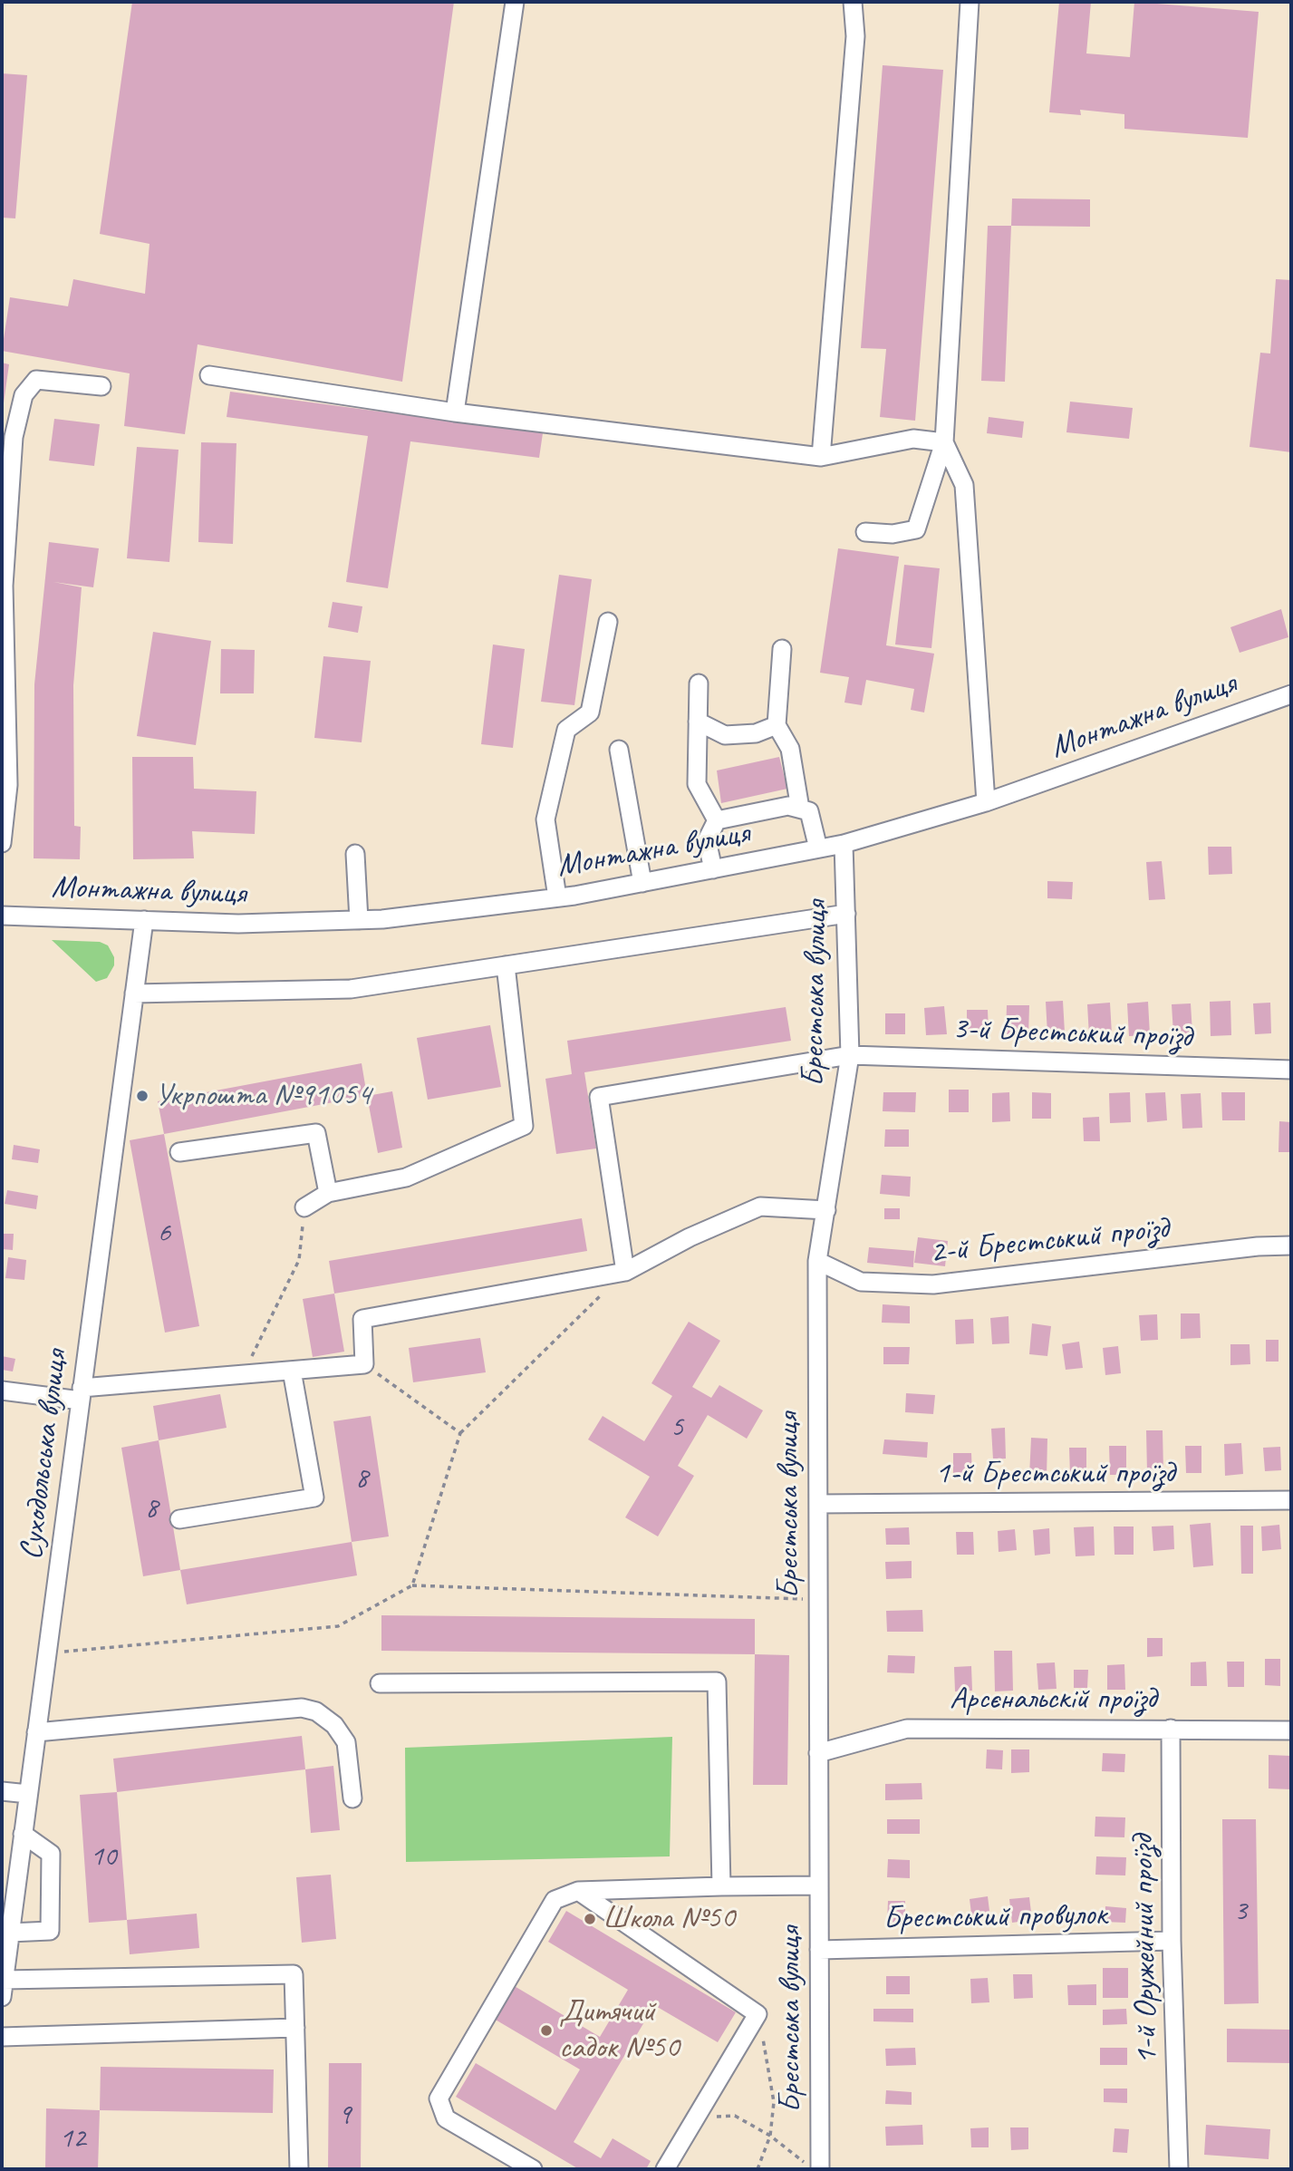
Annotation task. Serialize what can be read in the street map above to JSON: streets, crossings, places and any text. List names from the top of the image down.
{
  "streets": {
    "street": [
      "Монтажна вулиця",
      "Брестська вулиця",
      "3-й Брестський проїзд",
      "2-й Брестський проїзд",
      "Суходольська вулиця",
      "1-й Брестський проїзд",
      "Арсєнальскій проїзд",
      "Брестський провулок",
      "1-й Оружейний проїзд"
    ]
  },
  "crossings": [
    ["Монтажна вулиця", "Брестська вулиця"],
    ["Монтажна вулиця", "Суходольська вулиця"],
    ["Брестська вулиця", "3-й Брестський проїзд"],
    ["Брестська вулиця", "2-й Брестський проїзд"],
    ["Брестська вулиця", "1-й Брестський проїзд"],
    ["Брестська вулиця", "Арсєнальскій проїзд"],
    ["Брестська вулиця", "Брестський провулок"],
    ["Арсєнальскій проїзд", "1-й Оружейний проїзд"],
    ["Брестський провулок", "1-й Оружейний проїзд"]
  ],
  "places": ["Укрпошта №91054", "Школа №50", "Дитячий садок №50"],
  "house_numbers": [
    "6",
    "5",
    "8",
    "8",
    "10",
    "3",
    "9",
    "12"
  ]
}
